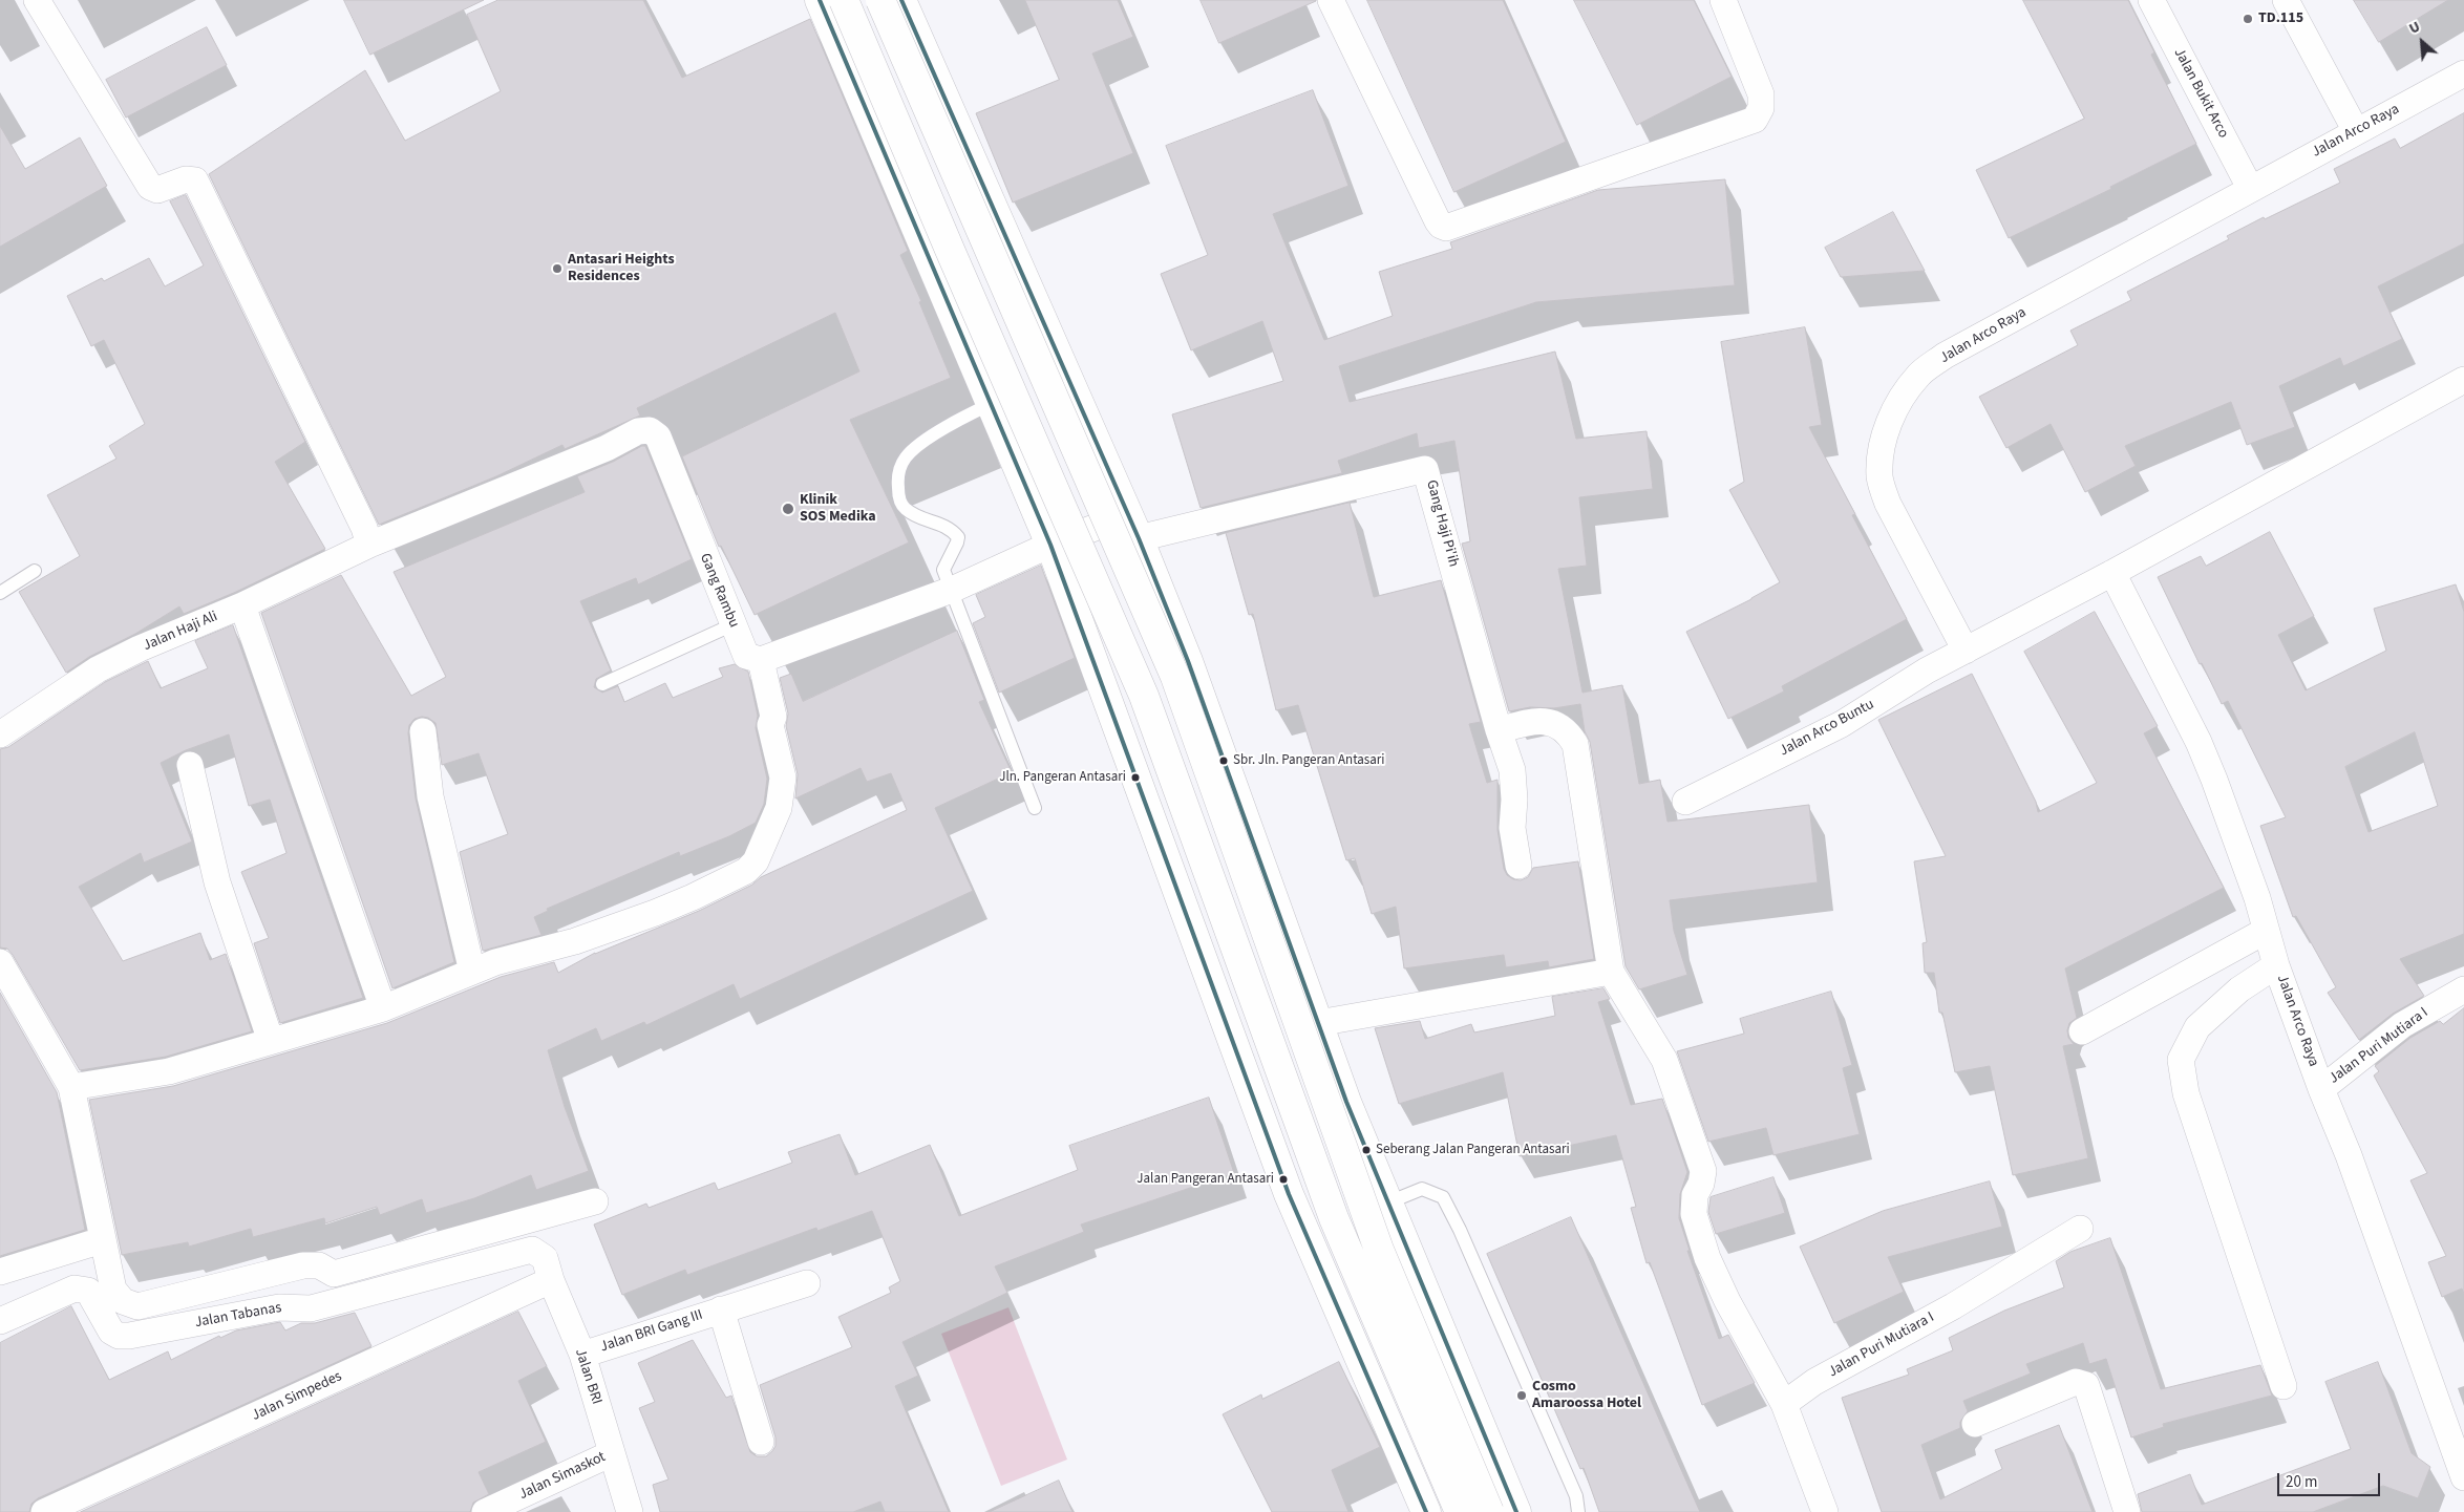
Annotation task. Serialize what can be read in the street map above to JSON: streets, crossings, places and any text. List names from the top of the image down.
{
  "streets": {
    "street": [
      "Jalan Bukit Arco",
      "Jalan Arco Raya",
      "Gang Haji Pi'ih",
      "Gang Rambu",
      "Jalan Haji Ali",
      "Jalan Arco Buntu",
      "Jalan Puri Mutiara I",
      "Jalan Tabanas",
      "Jalan BRI Gang III",
      "Jalan BRI",
      "Jalan Simpedes",
      "Jalan Simaskot"
    ]
  },
  "crossings": [
    ["Jalan Bukit Arco", "Jalan Arco Raya"],
    ["Jalan Arco Raya", "Jalan Arco Buntu"],
    ["Jalan Arco Raya", "Jalan Puri Mutiara I"],
    ["Gang Rambu", "Jalan Haji Ali"],
    ["Jalan Tabanas", "Jalan BRI"],
    ["Jalan BRI Gang III", "Jalan BRI"],
    ["Jalan BRI", "Jalan Simpedes"],
    ["Jalan BRI", "Jalan Simaskot"]
  ],
  "places": [
    "TD.115",
    "Antasari Heights Residences",
    "Klinik SOS Medika",
    "Sbr. Jln. Pangeran Antasari",
    "Jln. Pangeran Antasari",
    "Seberang Jalan Pangeran Antasari",
    "Jalan Pangeran Antasari",
    "Cosmo Amaroossa Hotel"
  ],
  "scale_bar": "20 m",
  "north": "top left"
}
